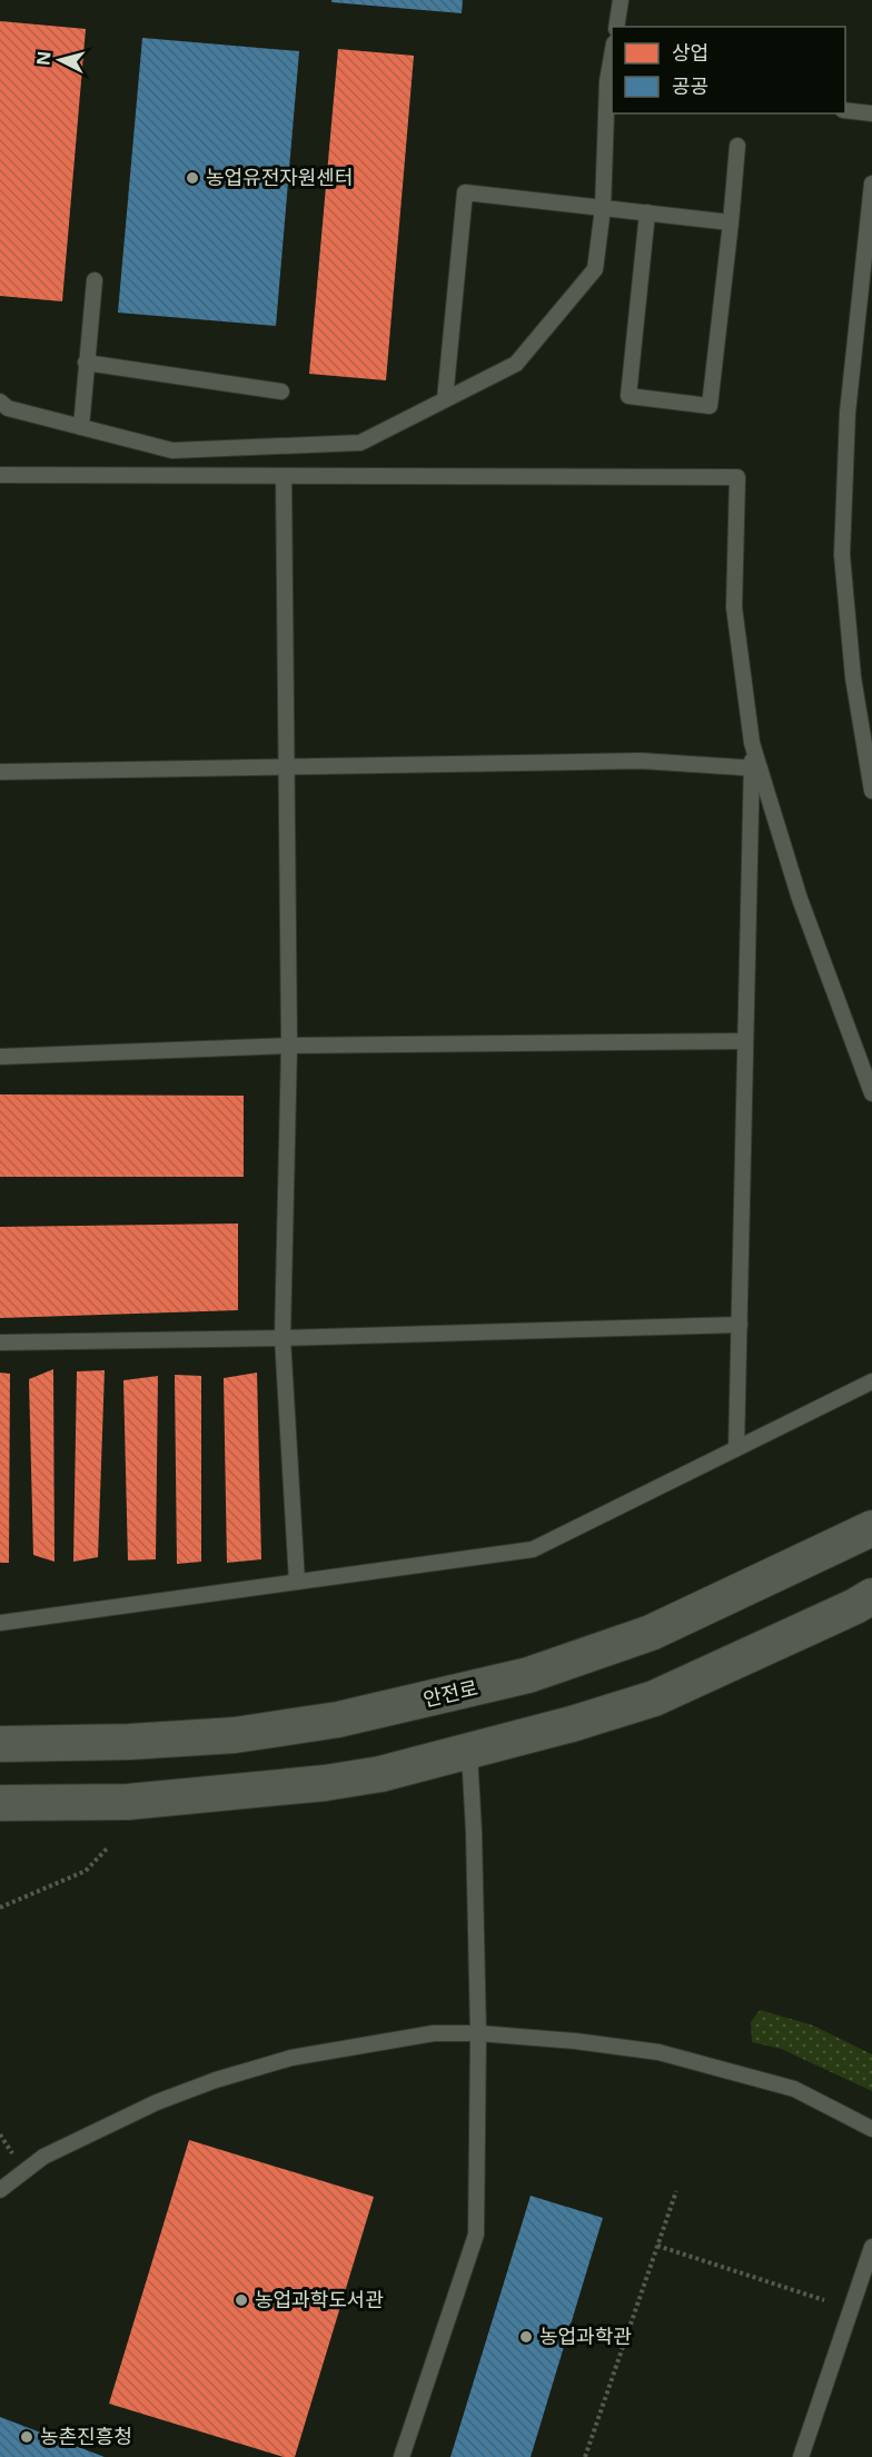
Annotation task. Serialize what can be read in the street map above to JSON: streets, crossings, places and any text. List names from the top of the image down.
{
  "streets": {
    "street": ["안전로"]
  },
  "places": [
    "농업유전자원센터",
    "농업과학도서관",
    "농업과학관",
    "농촌진흥청"
  ],
  "legend": ["상업", "공공"],
  "north": "left"
}
